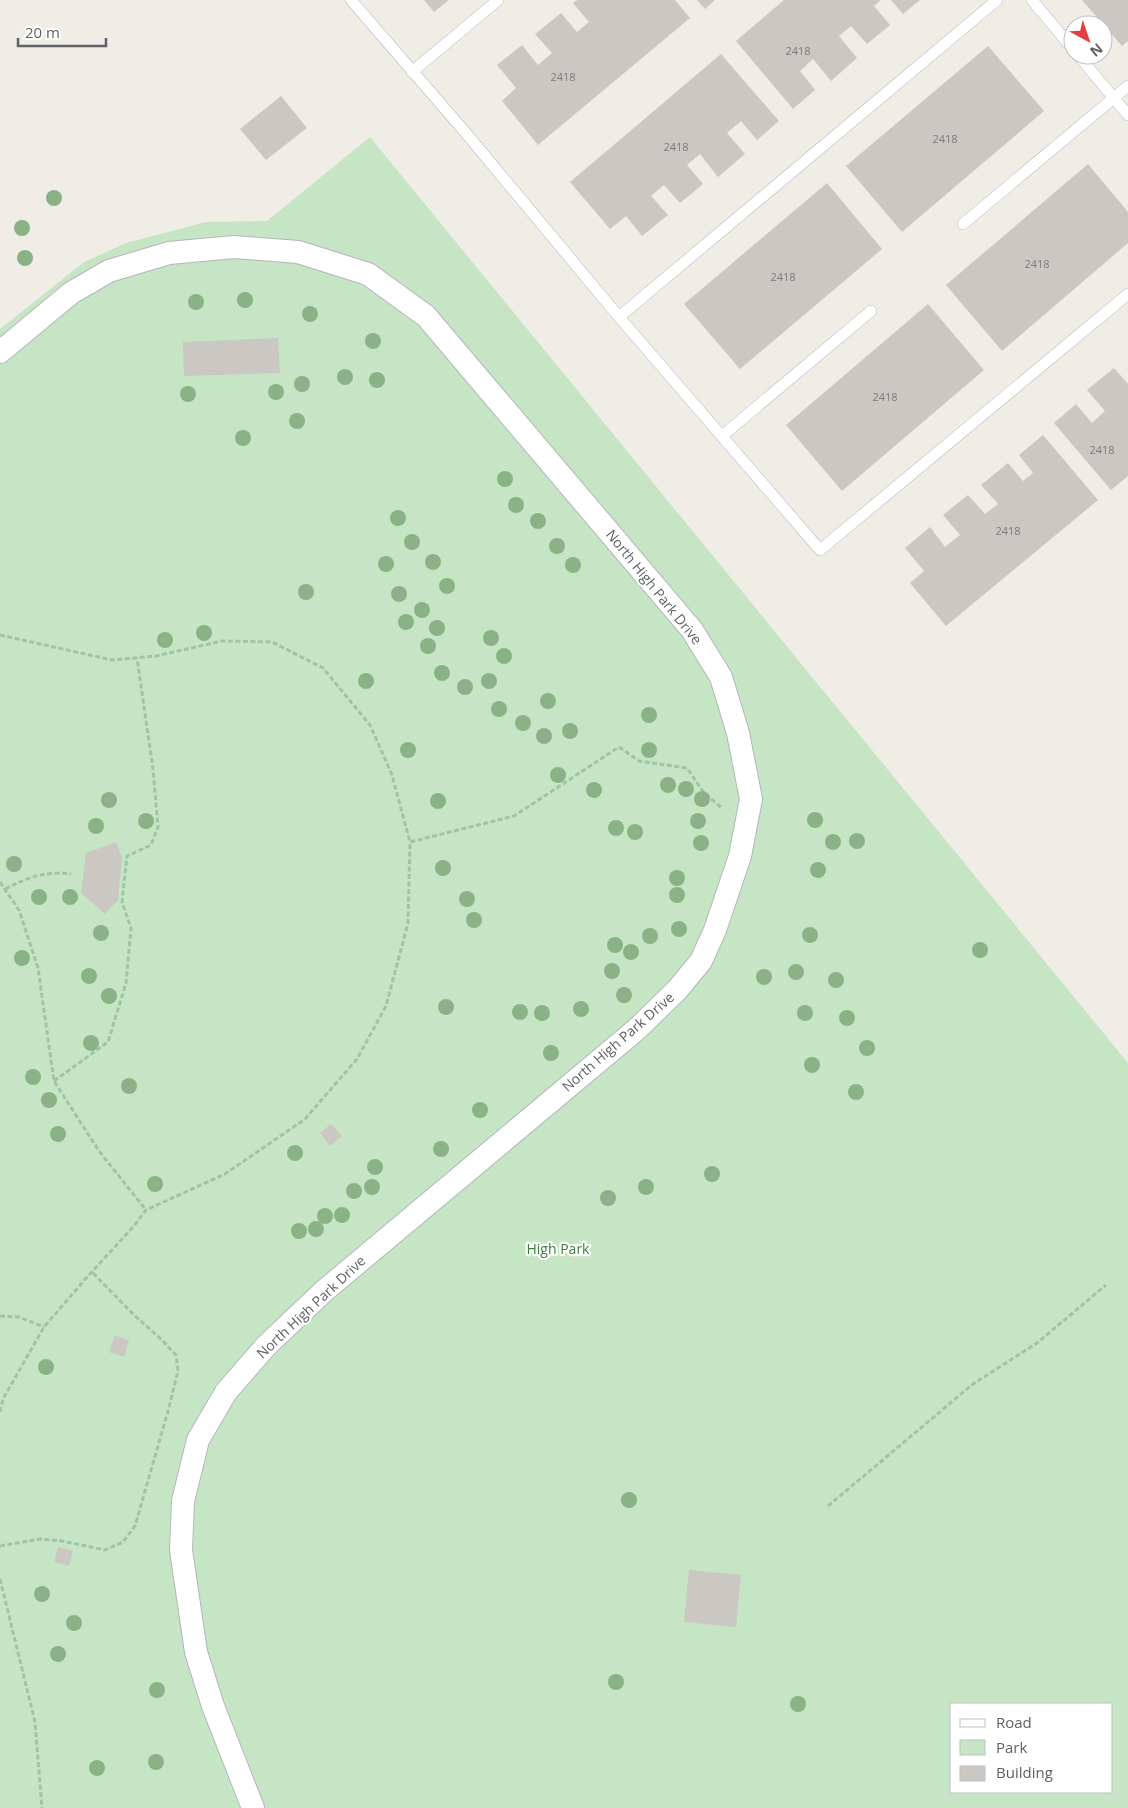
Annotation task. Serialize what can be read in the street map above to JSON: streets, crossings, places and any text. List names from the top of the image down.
{
  "streets": {
    "street": ["North High Park Drive"]
  },
  "parks": ["High Park"],
  "house_numbers": [
    "2418",
    "2418",
    "2418",
    "2418",
    "2418",
    "2418",
    "2418",
    "2418",
    "2418"
  ],
  "legend": ["Road", "Park", "Building"],
  "scale_bar": "20 m",
  "north": "bottom right"
}
